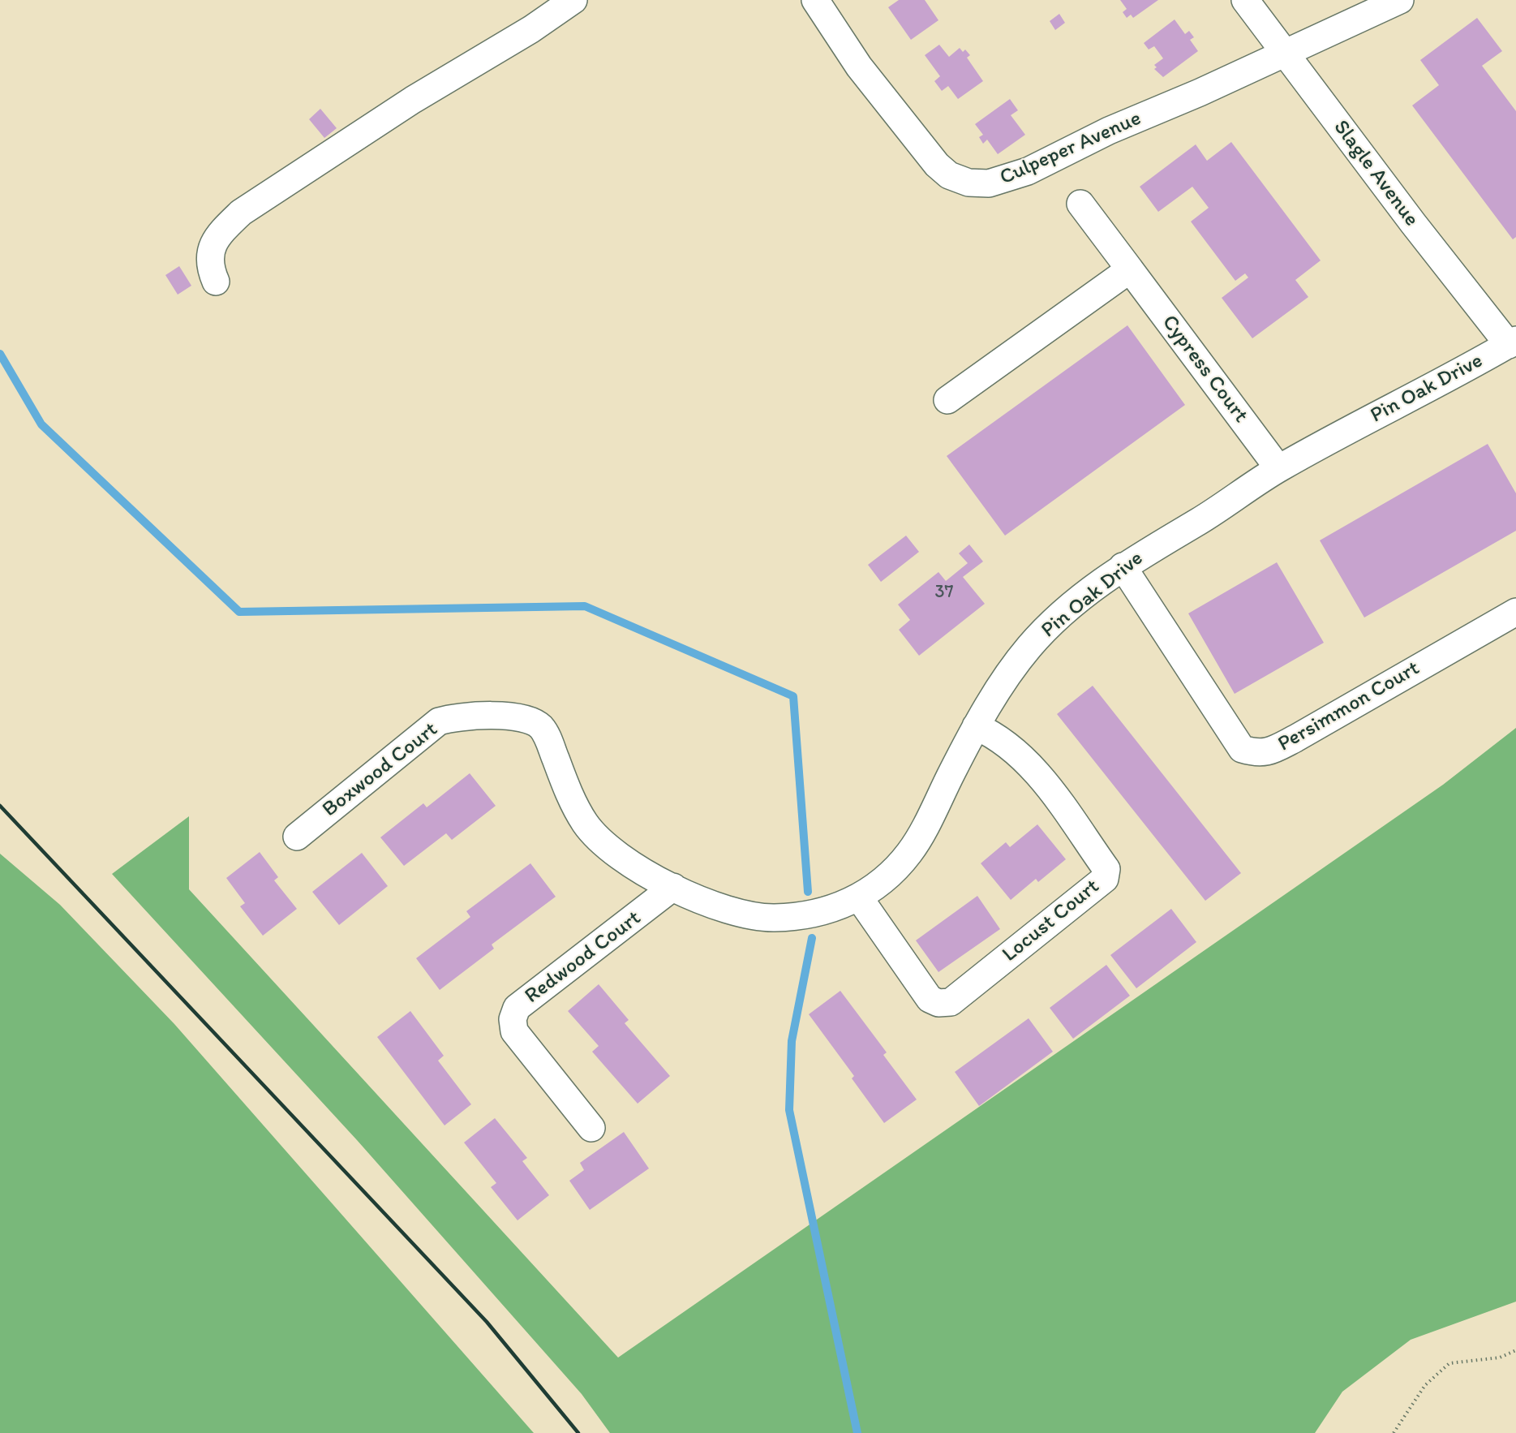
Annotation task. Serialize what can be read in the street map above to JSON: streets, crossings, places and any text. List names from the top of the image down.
{
  "streets": {
    "street": [
      "Culpeper Avenue",
      "Slagle Avenue",
      "Cypress Court",
      "Pin Oak Drive",
      "Persimmon Court",
      "Boxwood Court",
      "Locust Court",
      "Redwood Court"
    ]
  },
  "crossings": [
    ["Culpeper Avenue", "Slagle Avenue"],
    ["Slagle Avenue", "Pin Oak Drive"],
    ["Cypress Court", "Pin Oak Drive"],
    ["Pin Oak Drive", "Persimmon Court"],
    ["Pin Oak Drive", "Boxwood Court"],
    ["Pin Oak Drive", "Locust Court"],
    ["Pin Oak Drive", "Redwood Court"],
    ["Boxwood Court", "Redwood Court"]
  ],
  "house_numbers": ["37"]
}
